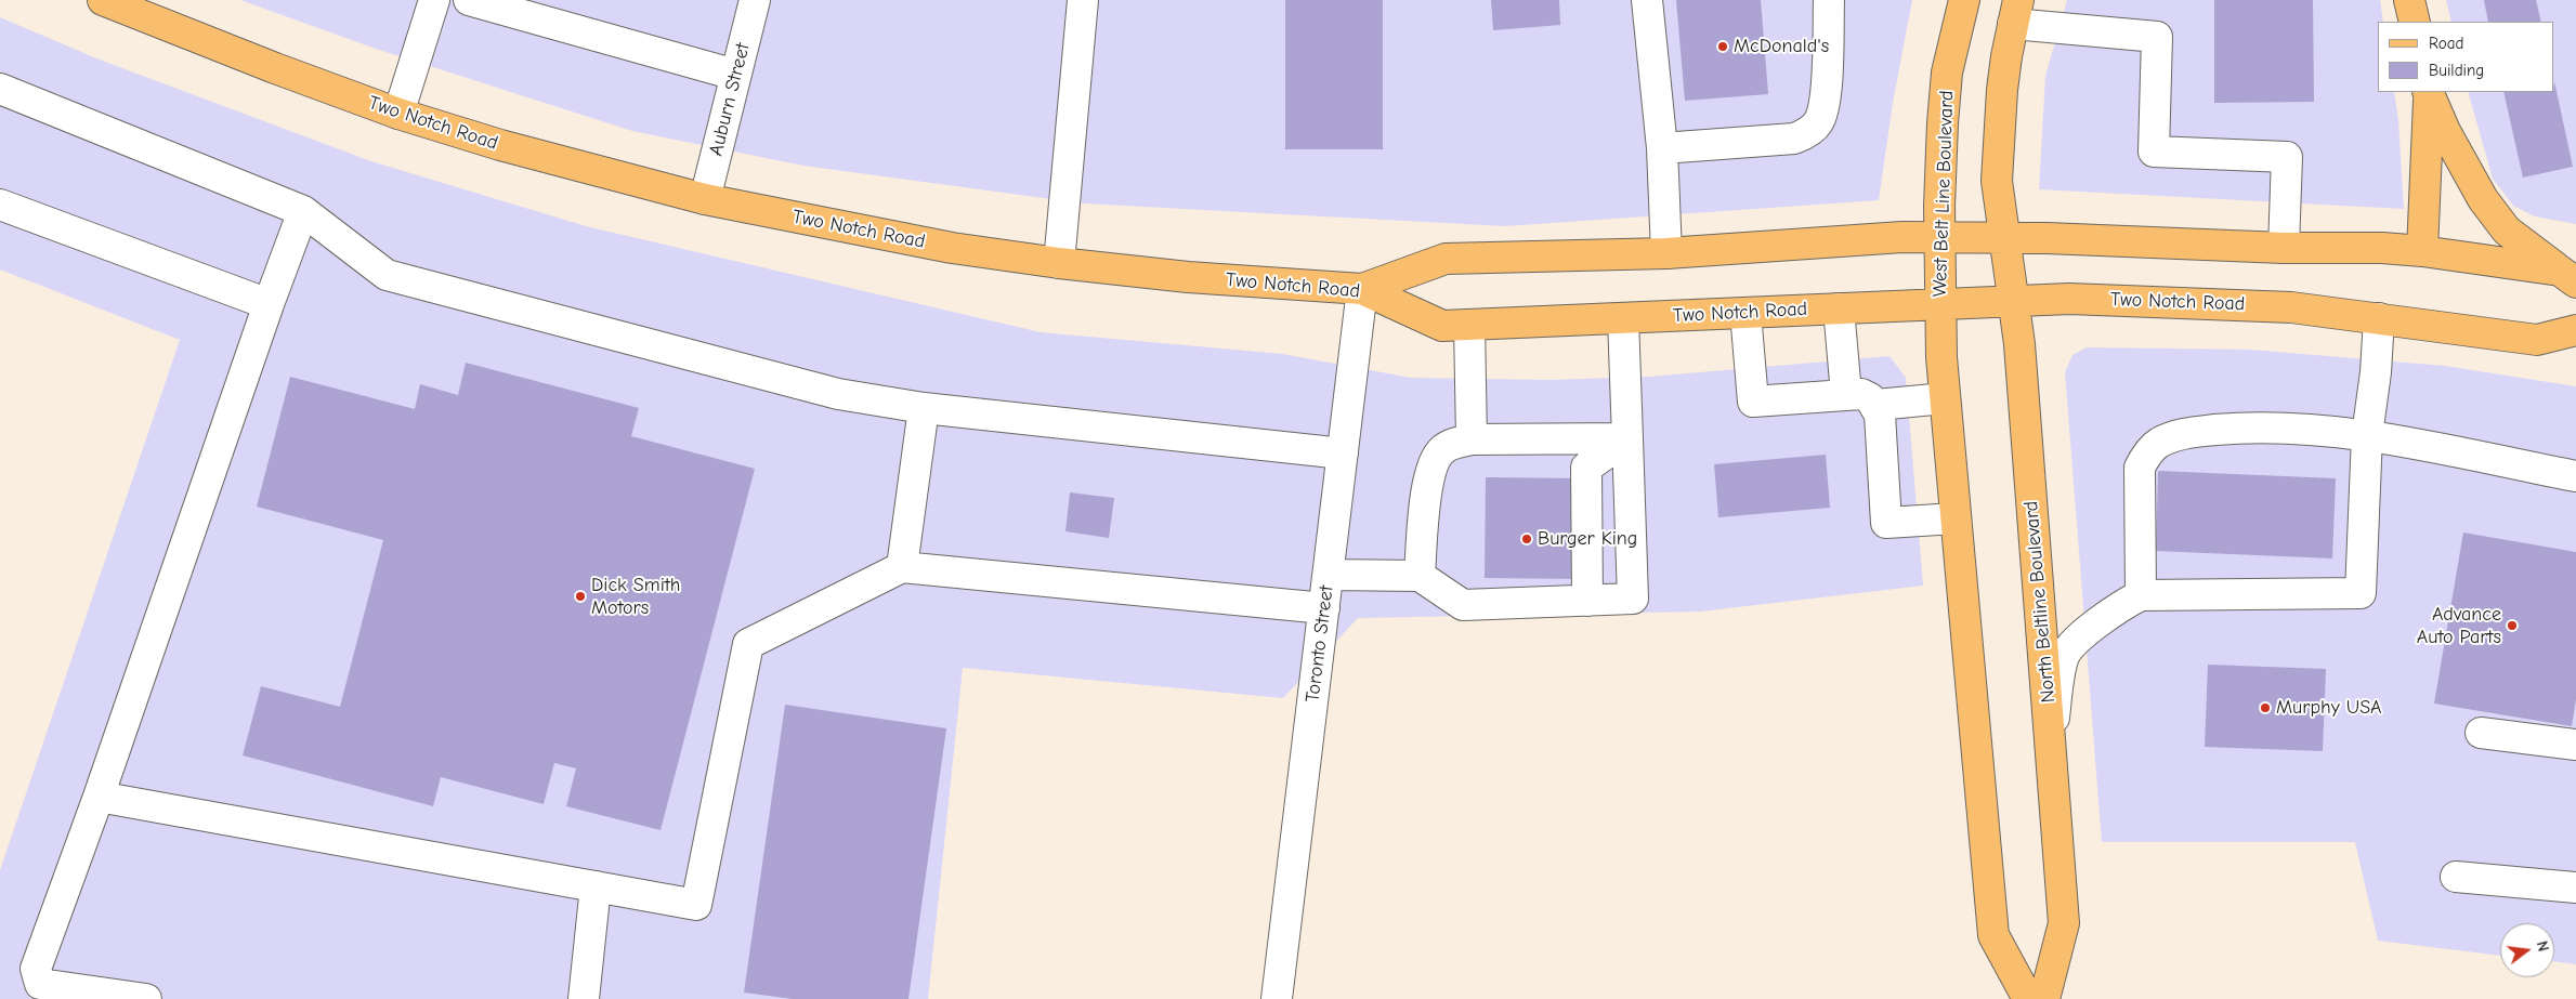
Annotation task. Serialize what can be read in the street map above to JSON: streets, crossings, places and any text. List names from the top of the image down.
{
  "streets": {
    "main road": ["Two Notch Road", "West Belt Line Boulevard", "North Beltline Boulevard"],
    "street": ["Auburn Street", "Toronto Street"]
  },
  "crossings": [
    ["Auburn Street", "Two Notch Road"],
    ["Two Notch Road", "West Belt Line Boulevard"],
    ["Two Notch Road", "North Beltline Boulevard"],
    ["Two Notch Road", "Toronto Street"]
  ],
  "places": [
    "McDonald's",
    "Burger King",
    "Dick Smith Motors",
    "Advance Auto Parts",
    "Murphy USA"
  ],
  "legend": ["Road", "Building"],
  "north": "right"
}
